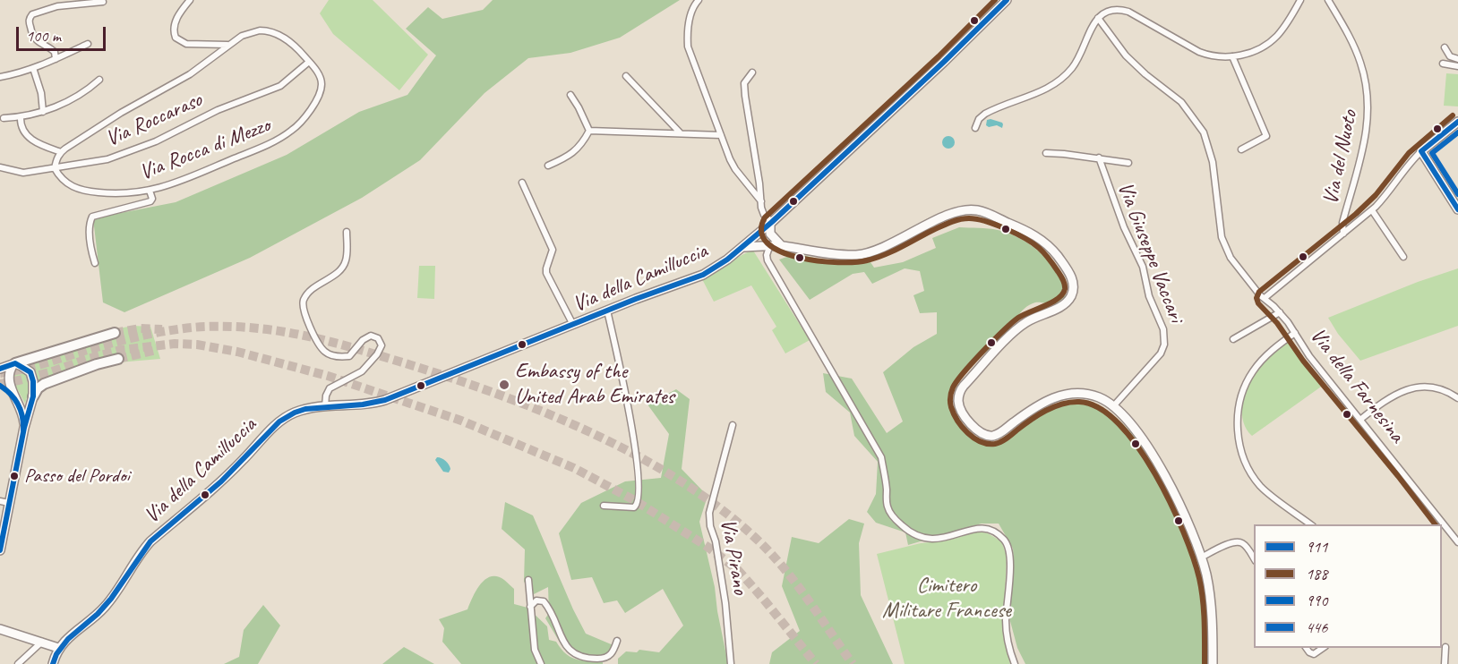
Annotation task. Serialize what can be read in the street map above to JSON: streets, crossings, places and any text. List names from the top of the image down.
{
  "streets": {
    "street": [
      "Via Roccaraso",
      "Via Rocca di Mezzo",
      "Via del Nuoto",
      "Via Giuseppe Vaccari",
      "Via della Camilluccia",
      "Via della Farnesina",
      "Via Pirano"
    ]
  },
  "crossings": [
    ["Via Roccaraso", "Via Rocca di Mezzo"]
  ],
  "parks": ["Cimitero Militare Francese"],
  "places": ["Embassy of the United Arab Emirates", "Passo del Pordoi"],
  "lines": [
    "transit line 911",
    "transit line 188",
    "transit line 446",
    "transit line 990"
  ],
  "legend": [
    "911",
    "188",
    "990",
    "446"
  ],
  "scale_bar": "100 m"
}
